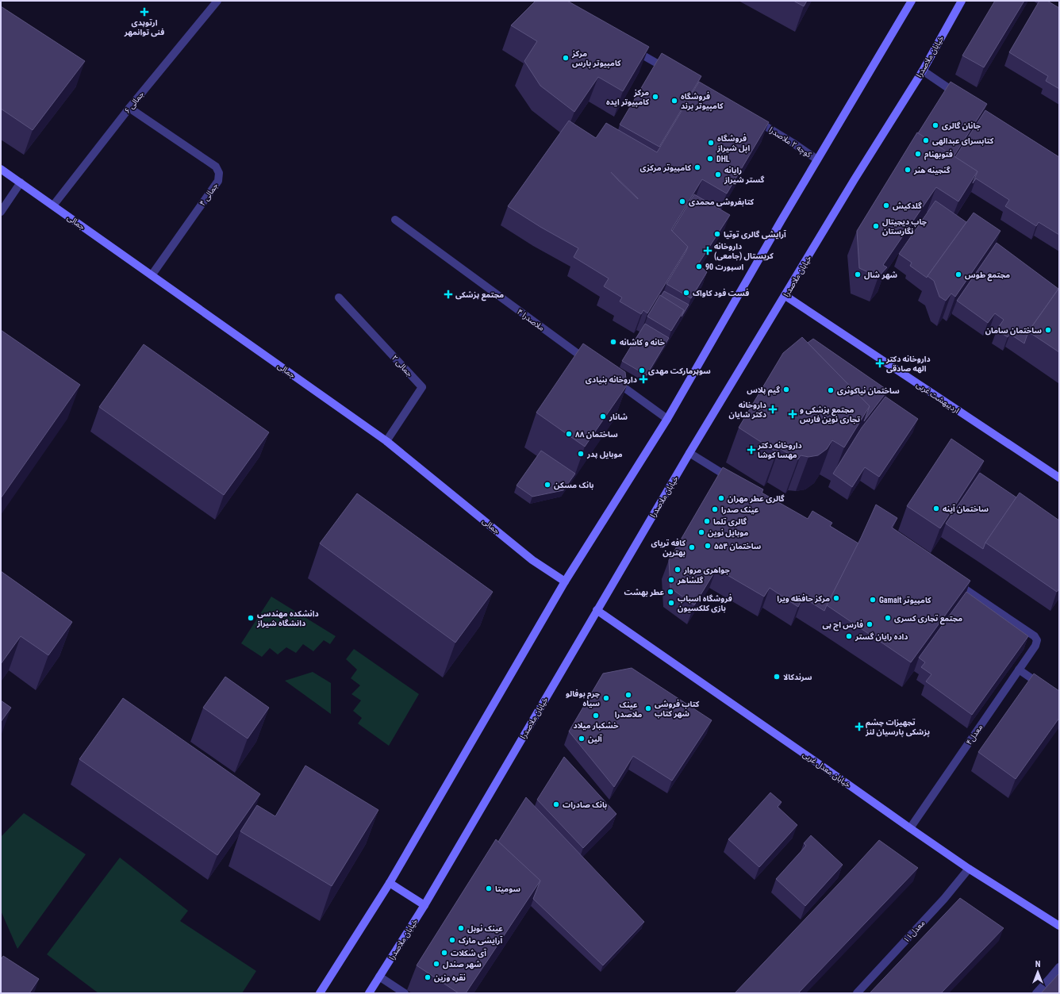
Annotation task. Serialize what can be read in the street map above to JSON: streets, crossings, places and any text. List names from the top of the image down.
{
  "streets": {
    "main road": [
      "خیابان ملاصدرا",
      "جمالی",
      "اردیبهشت غربی",
      "خیابان معدل غربی"
    ],
    "street": [
      "۶ جمالی",
      "کوچه ۲ ملاصدرا",
      "۴ جمالی",
      "۴ ملاصدرا",
      "۲ جمالی",
      "معدل۴",
      "معدل۱۱"
    ]
  },
  "crossings": [
    ["خیابان ملاصدرا", "اردیبهشت غربی"],
    ["خیابان ملاصدرا", "خیابان معدل غربی"],
    ["۶ جمالی", "۴ جمالی"],
    ["۶ جمالی", "جمالی"],
    ["۴ جمالی", "جمالی"],
    ["جمالی", "۲ جمالی"],
    ["معدل۴", "خیابان معدل غربی"],
    ["خیابان معدل غربی", "معدل۱۱"]
  ],
  "places": {
    "health": [
      "ارتوپدی فنی توانمهر",
      "داروخانه کریستال (جامعی)",
      "مجتمع پزشکی",
      "داروخانه دکتر الهه صادقی",
      "داروخانه بنیادی",
      "داروخانه دکتر شایان",
      "مجتمع پزشکی و تجاری نوین فارس",
      "داروخانه دکتر مهسا کوشا",
      "تجهیزات چشم پزشکی پارسیان لنز"
    ],
    "other": [
      "مرکز کامپیوتر پارس",
      "مرکز کامپیوتر ایده",
      "فروشگاه کامپیوتر برند",
      "جانان گالری",
      "کتابسرای عبدالهی",
      "فروشگاه اپل شیراز",
      "فتوبهنام",
      "DHL",
      "کامپیوتر مرکزی",
      "گنجينه هنر",
      "رایانه گستر شیراز",
      "کتابفروشی محمدی",
      "گلدکیش",
      "چاپ دیجیتال نگارستان",
      "آرایشی گالری توتیا",
      "اسپورت 90",
      "شهر شال",
      "مجتمع طوس",
      "فست فود کاواک",
      "ساختمان سامان",
      "خانه و کاشانه",
      "سوپرمارکت مهدی",
      "گیم پلاس",
      "ساختمان نیاکوثری",
      "شانار",
      "ساختمان ۸۸",
      "موبایل پدر",
      "بانک مسکن",
      "گالری عطر مهران",
      "ساختمان آینه",
      "عینک صدرا",
      "گالری تلما",
      "موبایل نوین",
      "ساختمان ۵۵۴",
      "کافه تریای بهترین",
      "جواهری مروار",
      "گلشاهر",
      "عطر بهشت",
      "مرکز حافظه ویرا",
      "Gamait کامپیوتر",
      "فروشگاه‌ اسباب بازی کلکسیون",
      "دانشکده مهندسی دانشگاه شیراز",
      "مجتمع تجاری کسری",
      "فارس اچ پی",
      "داده رایان گستر",
      "سرندکالا",
      "عینک ملاصدرا",
      "چرم بوفالو سیاه",
      "کتاب فروشی شهر کتاب",
      "خشکبار میلاد",
      "آلین",
      "بانک صادرات",
      "سومیتا",
      "عینک نوبل",
      "آرایشی مارک",
      "آی شکلات",
      "شهر صندل",
      "نقره وزین"
    ]
  },
  "north": "top"
}
